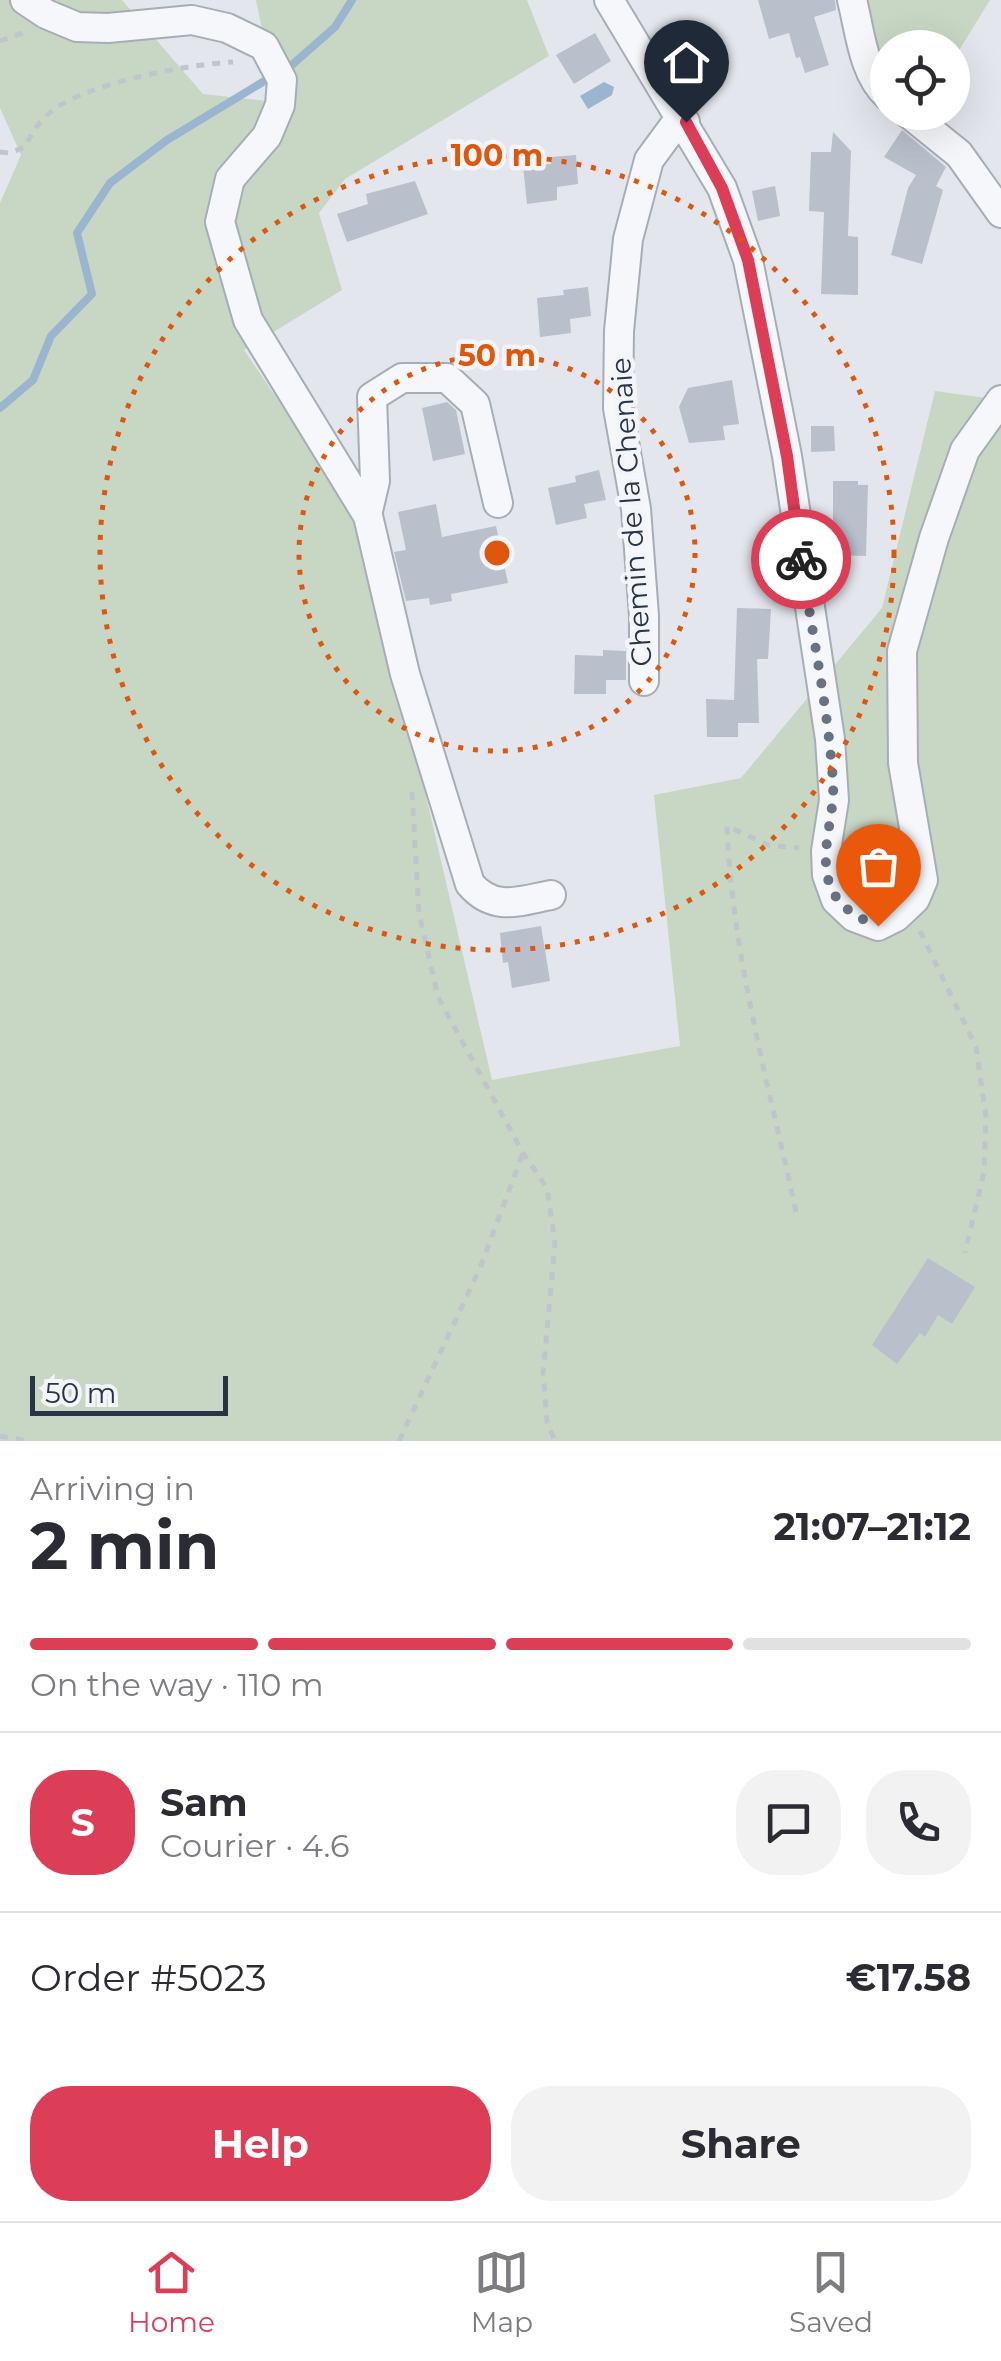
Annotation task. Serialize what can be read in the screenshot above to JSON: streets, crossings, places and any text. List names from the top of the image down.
{
  "streets": {
    "street": ["Chemin de la Chenaie"]
  },
  "scale_bar": "50 m",
  "page": {
    "scale": "50 m",
    "heading": ["2 min", "Arriving in", "21:07–21:12"],
    "panel": [
      "Sam",
      "Courier · 4.6",
      "Order #5023",
      "€17.58"
    ],
    "bar": "On the way · 110 m",
    "round": "S",
    "buttons": ["Help", "Share"],
    "tabs": ["Home", "Map", "Saved"]
  },
  "rings": ["100 m", "50 m"]
}
